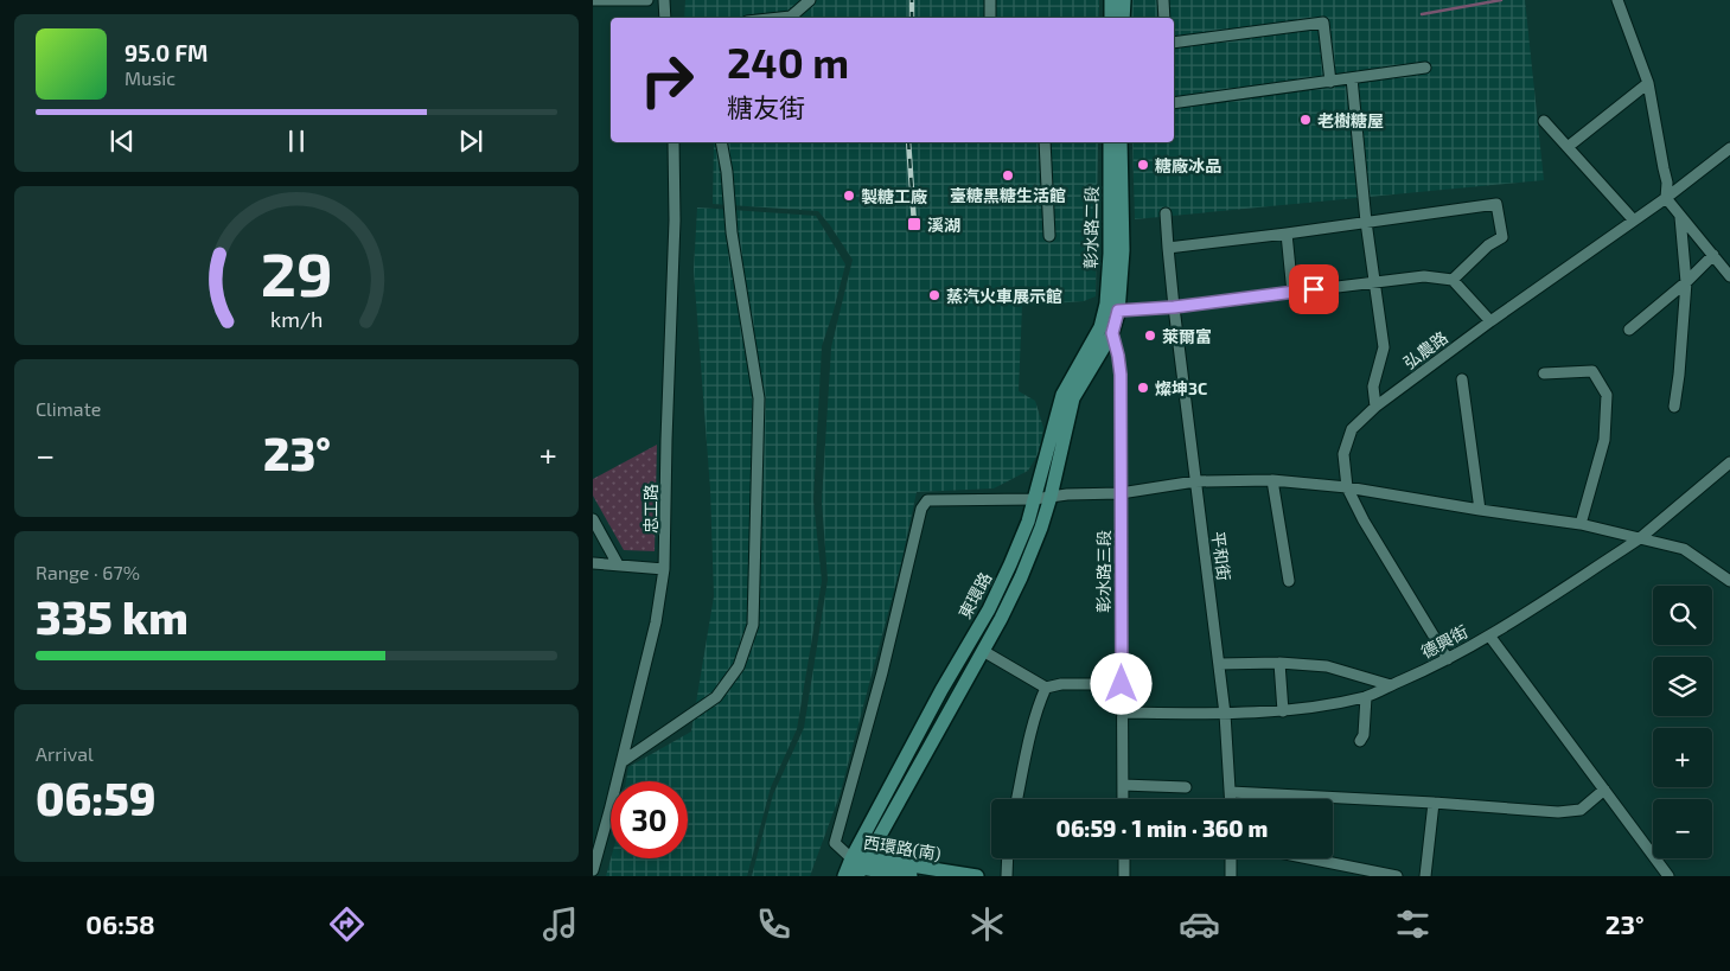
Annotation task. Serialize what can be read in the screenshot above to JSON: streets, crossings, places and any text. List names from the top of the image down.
{
  "streets": {
    "main road": [
      "彰水路二段",
      "彰水路三段",
      "東環路",
      "西環路(南)"
    ],
    "street": [
      "弘農路",
      "忠工路",
      "平和街",
      "德興街"
    ]
  },
  "crossings": [
    ["彰水路二段", "彰水路三段"],
    ["彰水路二段", "東環路"],
    ["弘農路", "德興街"],
    ["平和街", "德興街"],
    ["彰水路三段", "東環路"],
    ["彰水路三段", "德興街"],
    ["東環路", "西環路(南)"]
  ],
  "places": {
    "other": [
      "老樹糖屋",
      "糖廠冰品",
      "臺糖黑糖生活館",
      "製糖工廠",
      "蒸汽火車展示館",
      "萊爾富",
      "燦坤3C"
    ],
    "transit": ["溪湖"]
  },
  "page": {
    "turn": ["240 m", "糖友街"],
    "song": ["95.0 FM", "Music"],
    "tile": [
      "Climate",
      ["Range · 67%", "335 km"],
      ["Arrival", "06:59"]
    ],
    "heat": ["−", "23°", "+"],
    "map_buttons": ["+", "−"],
    "limit": "30",
    "trip": "06:59 · 1 min · 360 m",
    "tabs": ["06:58", "23°"],
    "gauge": ["29", "km/h"]
  }
}
